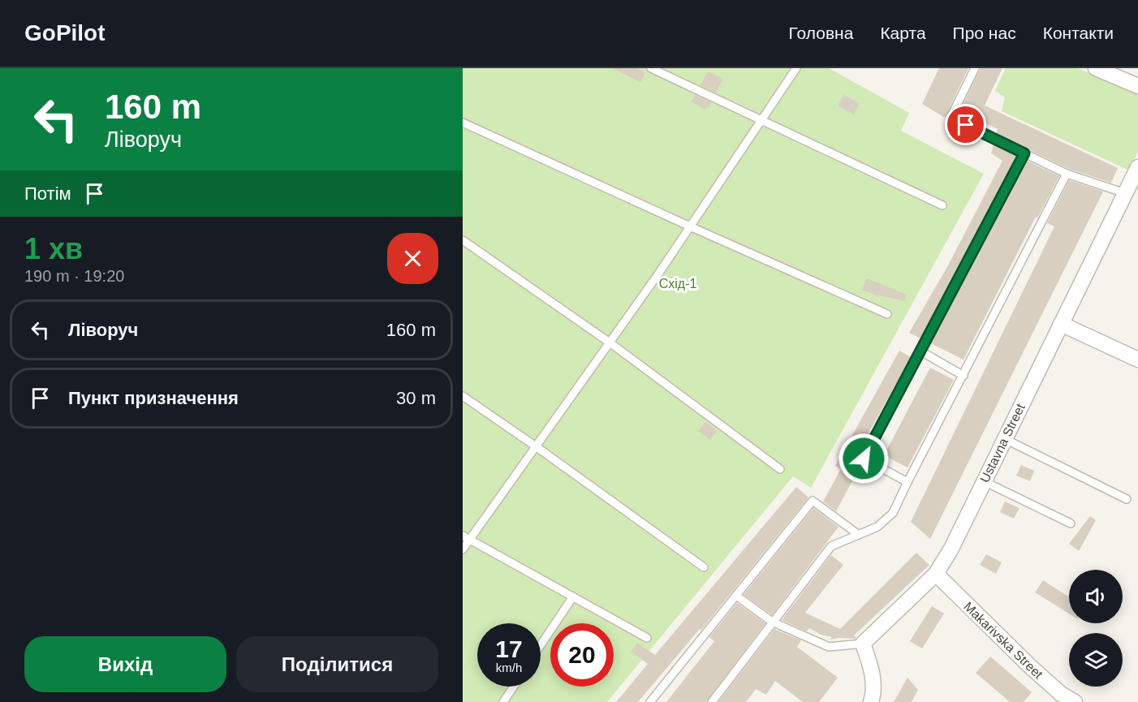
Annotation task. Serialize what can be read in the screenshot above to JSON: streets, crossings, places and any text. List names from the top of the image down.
{
  "streets": {
    "street": ["Ustavna Street", "Makarivska Street"]
  },
  "crossings": [
    ["Ustavna Street", "Makarivska Street"]
  ],
  "parks": ["Схід-1"],
  "page": {
    "header": "GoPilot",
    "nav": [
      "Головна",
      "Карта",
      "Про нас",
      "Контакти"
    ],
    "turn": ["160 m", "Ліворуч"],
    "then": "Потім",
    "heading": ["1 хв", "190 m · 19:20"],
    "list": [
      {
        "name": "Ліворуч",
        "value": "160 m"
      },
      {
        "name": "Пункт призначення",
        "value": "30 m"
      }
    ],
    "speed": "17 km/h",
    "limit": "20",
    "buttons": ["Вихід", "Поділитися"]
  }
}
